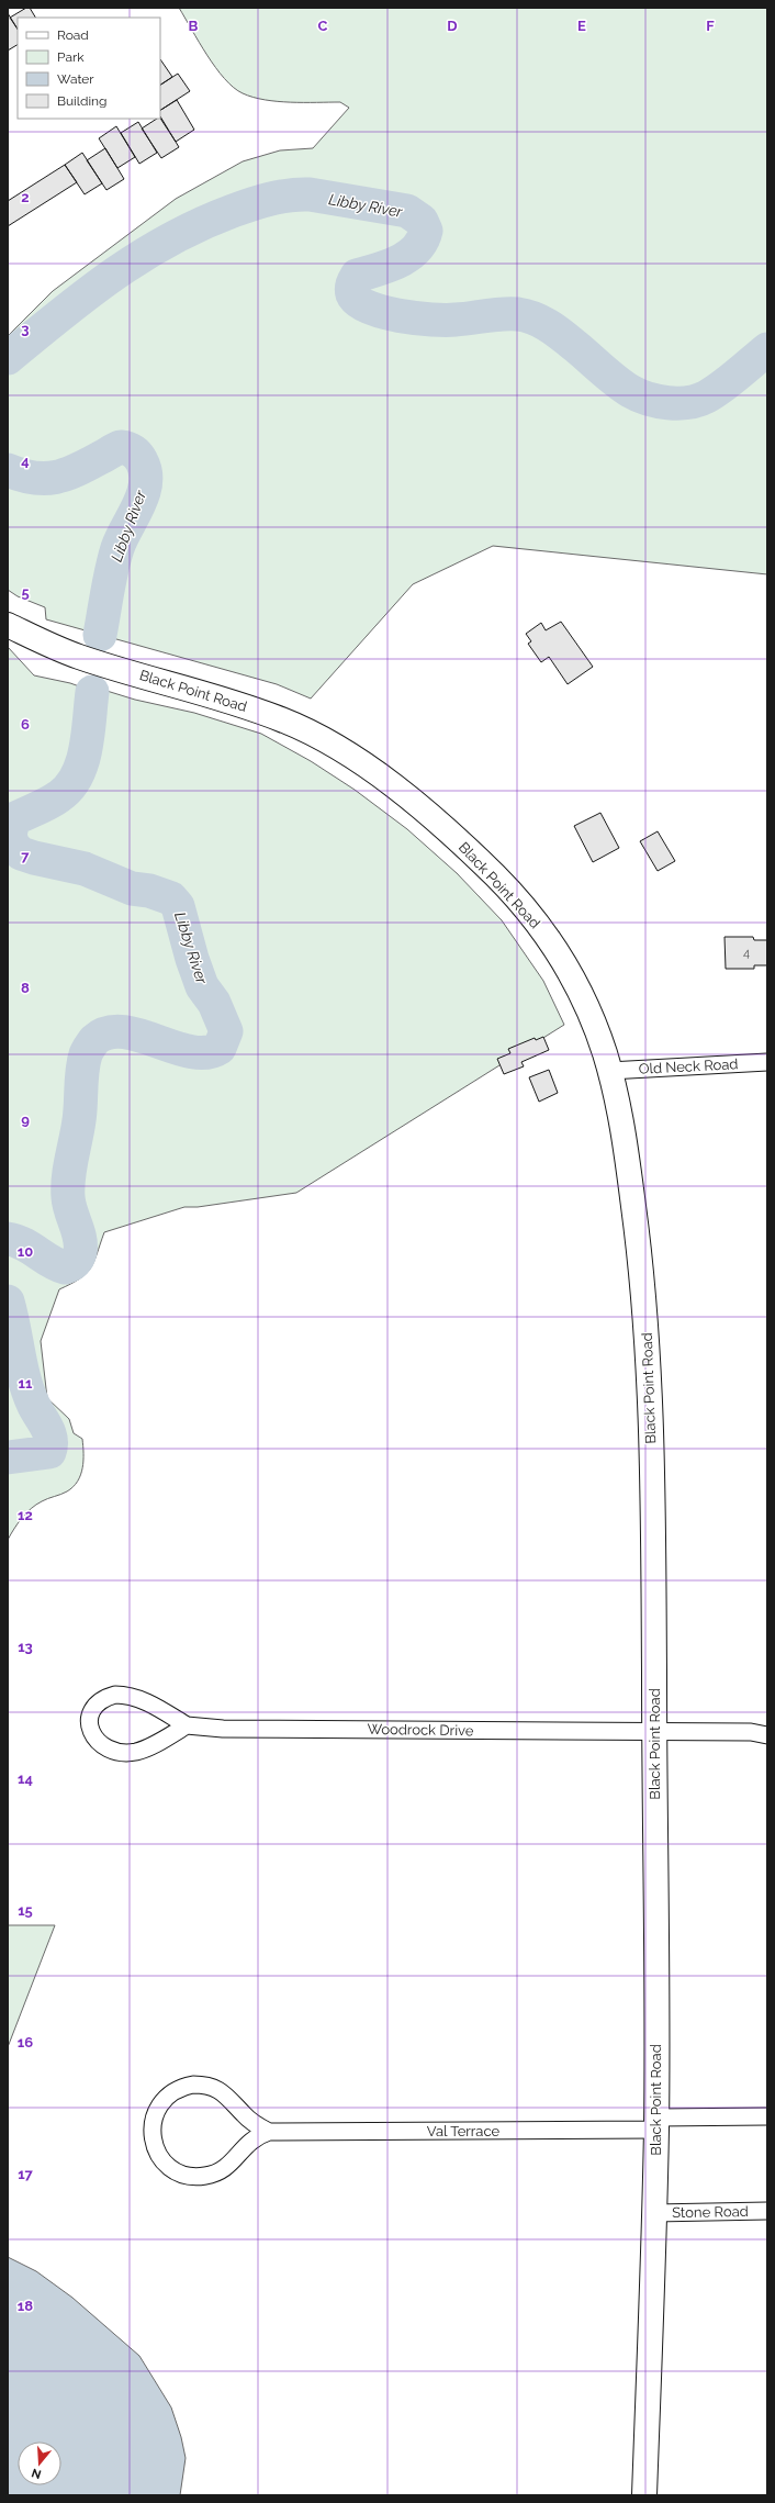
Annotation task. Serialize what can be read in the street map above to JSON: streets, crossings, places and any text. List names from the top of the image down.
{
  "streets": {
    "main road": ["Black Point Road"],
    "street": [
      "Old Neck Road",
      "Woodrock Drive",
      "Val Terrace",
      "Stone Road"
    ]
  },
  "crossings": [
    ["Black Point Road", "Old Neck Road"],
    ["Black Point Road", "Woodrock Drive"],
    ["Black Point Road", "Val Terrace"],
    ["Black Point Road", "Stone Road"]
  ],
  "water": ["Libby River"],
  "house_numbers": ["4"],
  "legend": [
    "Road",
    "Park",
    "Water",
    "Building"
  ],
  "north": "bottom",
  "grid": {
    "columns": [
      "B",
      "C",
      "D",
      "E",
      "F"
    ],
    "rows": [
      "2",
      "3",
      "4",
      "5",
      "6",
      "7",
      "8",
      "9",
      "10",
      "11",
      "12",
      "13",
      "14",
      "15",
      "16",
      "17",
      "18"
    ]
  }
}
